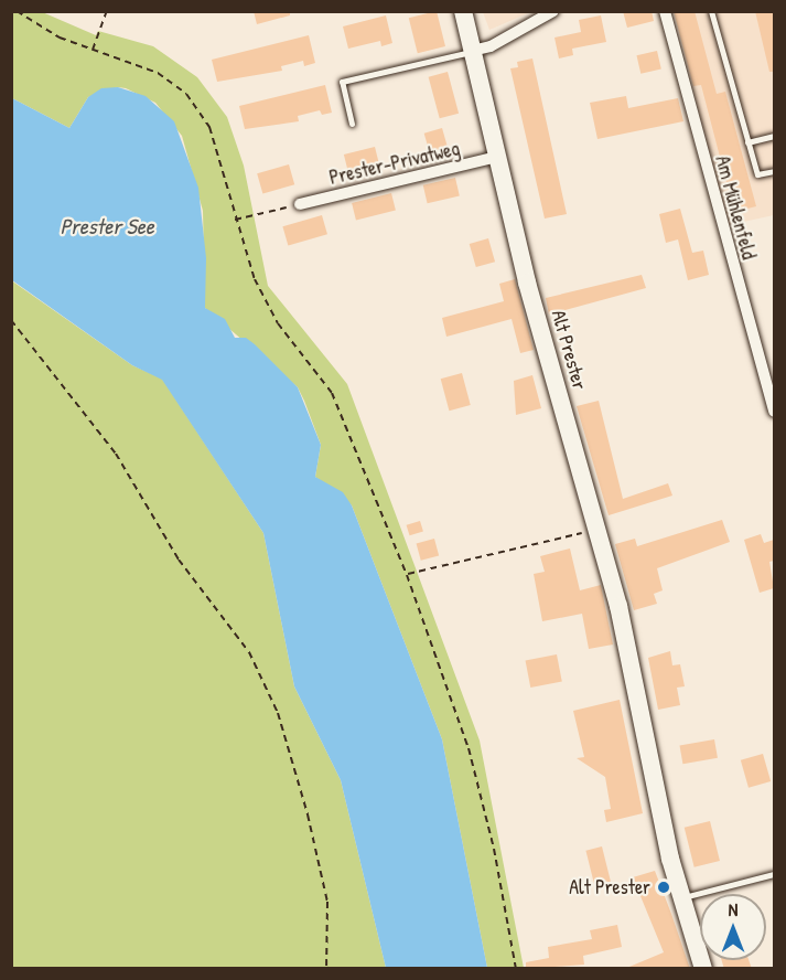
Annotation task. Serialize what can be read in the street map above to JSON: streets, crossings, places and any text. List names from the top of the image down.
{
  "streets": {
    "main road": ["Alt Prester"],
    "street": ["Prester-Privatweg", "Am Mühlenfeld"]
  },
  "crossings": [
    ["Prester-Privatweg", "Alt Prester"]
  ],
  "water": ["Prester See"],
  "places": ["Alt Prester"],
  "north": "top"
}
